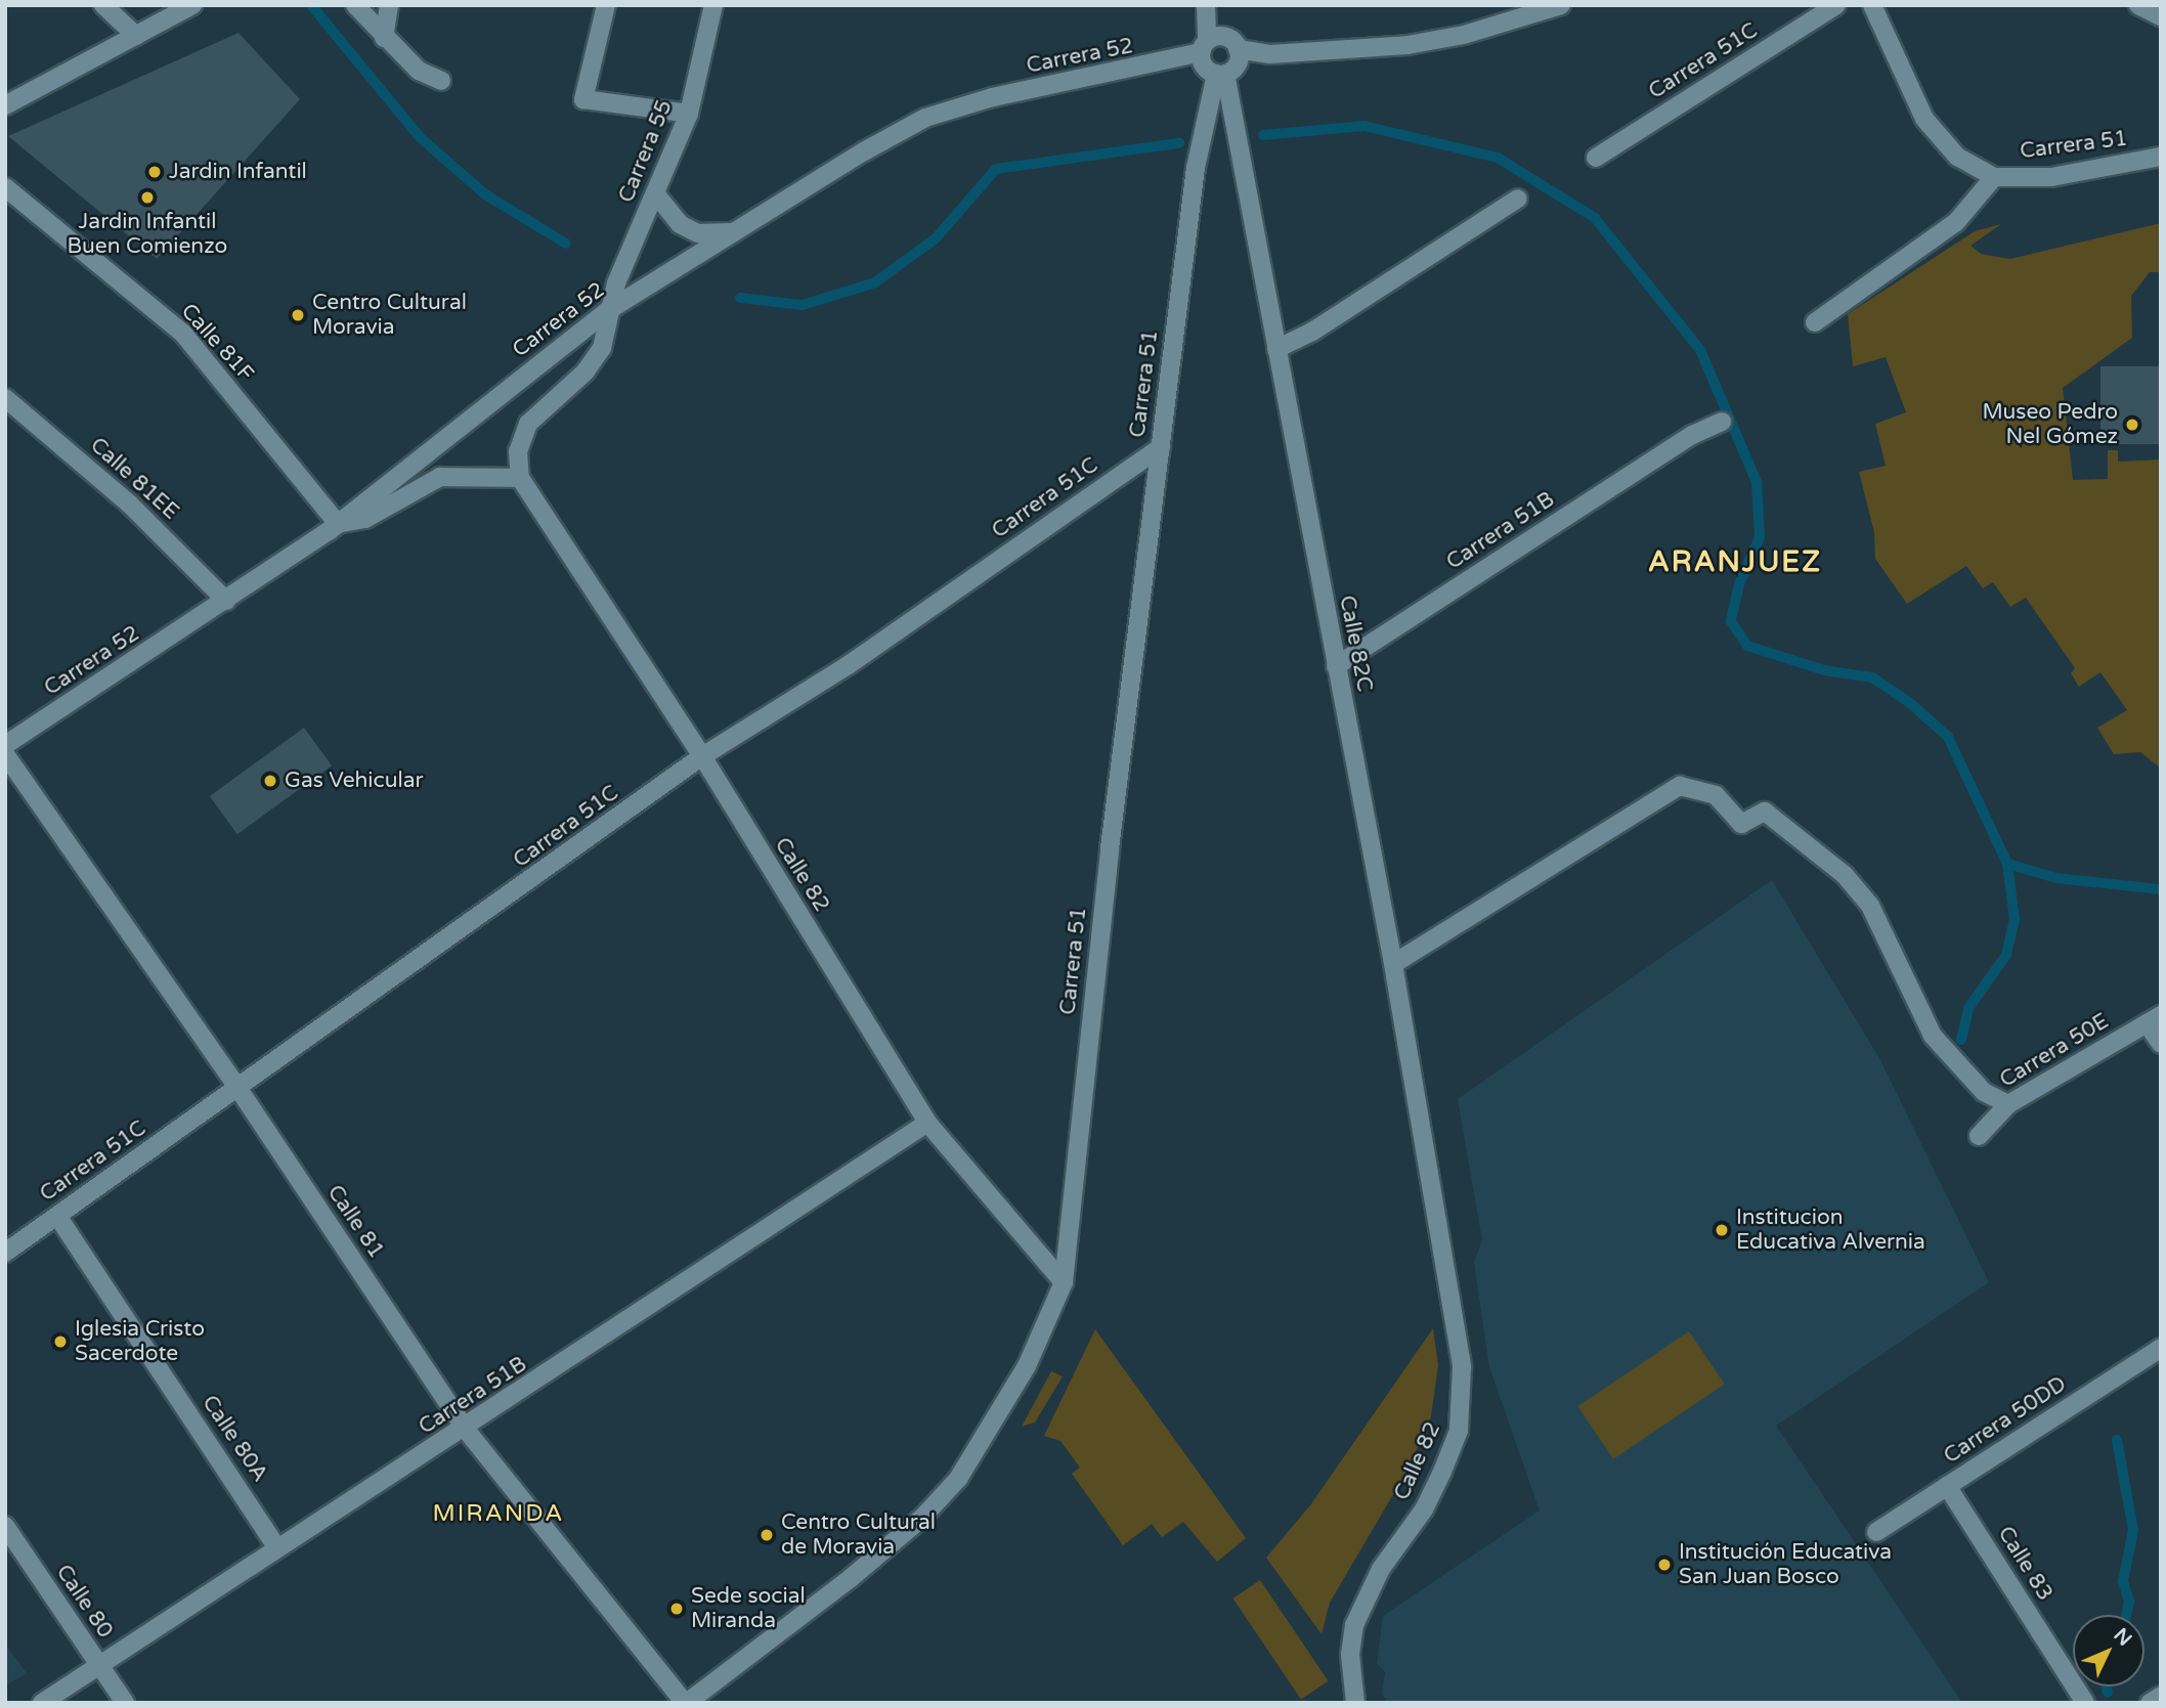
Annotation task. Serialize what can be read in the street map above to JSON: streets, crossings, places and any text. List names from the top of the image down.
{
  "streets": {
    "street": [
      "Carrera 52",
      "Carrera 51C",
      "Carrera 51",
      "Carrera 55",
      "Calle 81F",
      "Calle 81EE",
      "Carrera 51B",
      "Calle 82C",
      "Calle 82",
      "Carrera 50E",
      "Calle 81",
      "Carrera 50DD",
      "Calle 80A",
      "Calle 83",
      "Calle 80"
    ]
  },
  "crossings": [
    ["Carrera 52", "Carrera 51"],
    ["Carrera 52", "Carrera 55"],
    ["Carrera 52", "Calle 81F"],
    ["Carrera 52", "Calle 81EE"],
    ["Carrera 52", "Calle 82C"],
    ["Carrera 51C", "Carrera 51"],
    ["Carrera 51C", "Calle 82"],
    ["Carrera 51C", "Calle 81"],
    ["Carrera 51C", "Calle 80A"],
    ["Carrera 51", "Calle 82C"],
    ["Carrera 51", "Calle 82"],
    ["Carrera 51", "Calle 81"],
    ["Carrera 51B", "Calle 82C"],
    ["Carrera 51B", "Calle 82"],
    ["Carrera 51B", "Calle 81"],
    ["Carrera 51B", "Calle 80A"],
    ["Carrera 51B", "Calle 80"],
    ["Calle 82C", "Calle 82"],
    ["Carrera 50DD", "Calle 83"]
  ],
  "districts": ["ARANJUEZ", "MIRANDA"],
  "places": [
    "Jardin Infantil",
    "Jardin Infantil Buen Comienzo",
    "Centro Cultural Moravia",
    "Museo Pedro Nel Gómez",
    "Gas Vehicular",
    "Institucion Educativa Alvernia",
    "Iglesia Cristo Sacerdote",
    "Centro Cultural de Moravia",
    "Institución Educativa San Juan Bosco",
    "Sede social Miranda"
  ],
  "north": "top right"
}
